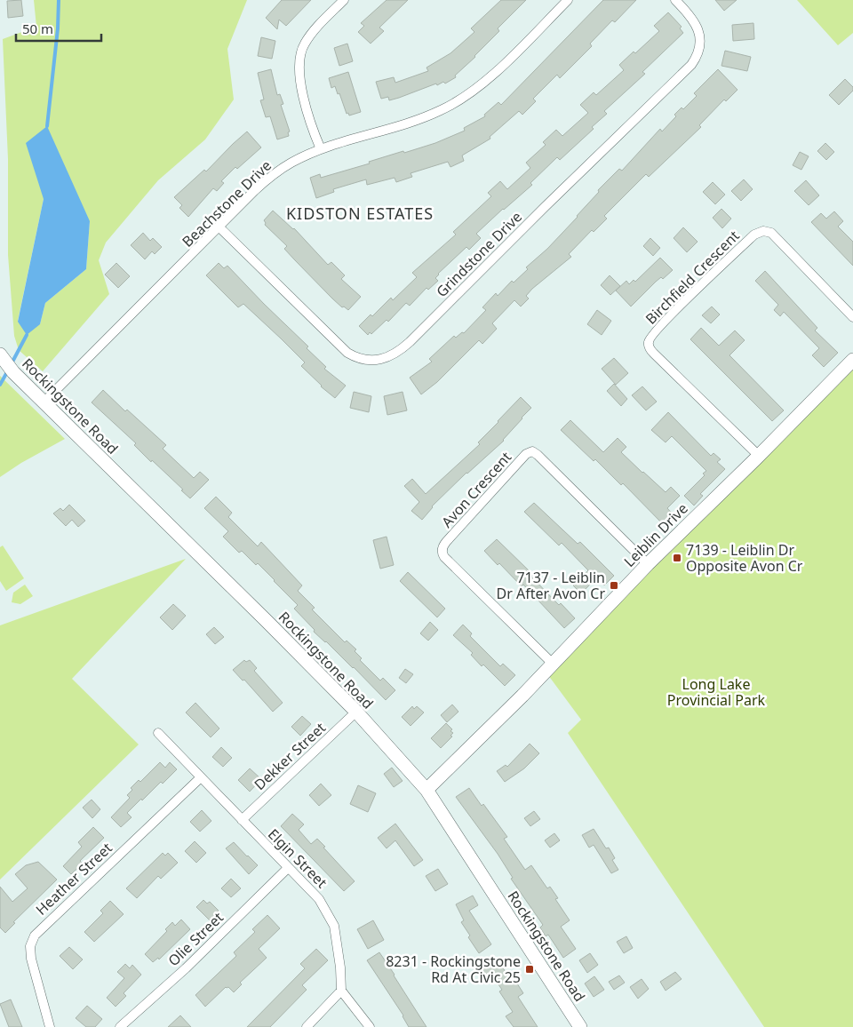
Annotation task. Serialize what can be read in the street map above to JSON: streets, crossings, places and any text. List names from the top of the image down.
{
  "streets": {
    "street": [
      "Beachstone Drive",
      "Grindstone Drive",
      "Birchfield Crescent",
      "Rockingstone Road",
      "Avon Crescent",
      "Leiblin Drive",
      "Dekker Street",
      "Elgin Street",
      "Heather Street",
      "Olie Street"
    ]
  },
  "crossings": [
    ["Beachstone Drive", "Grindstone Drive"],
    ["Beachstone Drive", "Rockingstone Road"],
    ["Birchfield Crescent", "Leiblin Drive"],
    ["Rockingstone Road", "Leiblin Drive"],
    ["Rockingstone Road", "Dekker Street"],
    ["Avon Crescent", "Leiblin Drive"],
    ["Dekker Street", "Elgin Street"],
    ["Elgin Street", "Heather Street"],
    ["Elgin Street", "Olie Street"]
  ],
  "districts": ["KIDSTON ESTATES"],
  "parks": ["Long Lake Provincial Park"],
  "places": {
    "transit": ["7139 - Leiblin Dr Opposite Avon Cr", "7137 - Leiblin Dr After Avon Cr", "8231 - Rockingstone Rd At Civic 25"]
  },
  "scale_bar": "50 m"
}
